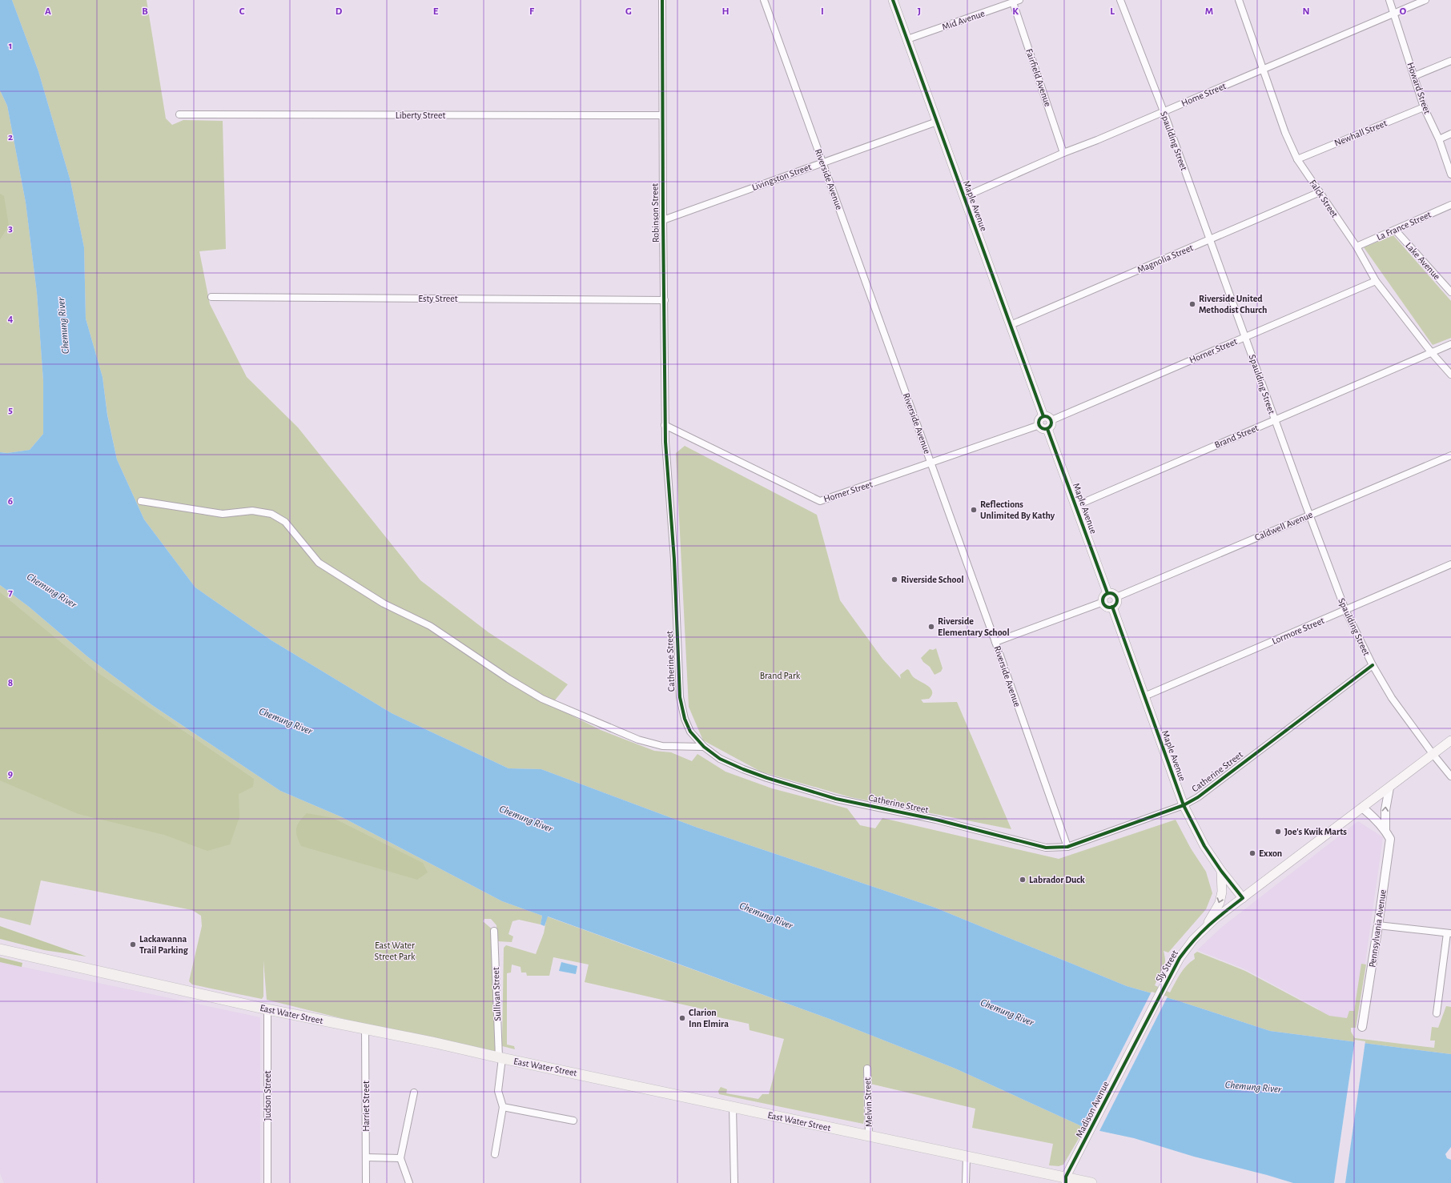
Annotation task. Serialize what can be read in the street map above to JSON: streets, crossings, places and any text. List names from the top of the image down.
{
  "streets": {
    "main road": [
      "Maple Avenue",
      "Sly Street",
      "East Water Street",
      "Madison Avenue"
    ],
    "street": [
      "Mid Avenue",
      "Fairfield Avenue",
      "Howard Street",
      "Home Street",
      "Liberty Street",
      "Newhall Street",
      "Spaulding Street",
      "Livingston Street",
      "Riverside Avenue",
      "Falck Street",
      "Robinson Street",
      "La France Street",
      "Magnolia Street",
      "Lake Avenue",
      "Esty Street",
      "Horner Street",
      "Brand Street",
      "Caldwell Avenue",
      "Lormore Street",
      "Catherine Street",
      "Pennsylvania Avenue",
      "Sullivan Street",
      "Judson Street",
      "Melvin Street",
      "Harriet Street"
    ]
  },
  "crossings": [
    ["Mid Avenue", "Fairfield Avenue"],
    ["Mid Avenue", "Maple Avenue"],
    ["Fairfield Avenue", "Home Street"],
    ["Howard Street", "Home Street"],
    ["Howard Street", "Newhall Street"],
    ["Home Street", "Spaulding Street"],
    ["Home Street", "Falck Street"],
    ["Home Street", "Maple Avenue"],
    ["Liberty Street", "Robinson Street"],
    ["Newhall Street", "Falck Street"],
    ["Spaulding Street", "Magnolia Street"],
    ["Spaulding Street", "Horner Street"],
    ["Spaulding Street", "Brand Street"],
    ["Spaulding Street", "Caldwell Avenue"],
    ["Spaulding Street", "Lormore Street"],
    ["Spaulding Street", "Catherine Street"],
    ["Livingston Street", "Riverside Avenue"],
    ["Livingston Street", "Maple Avenue"],
    ["Livingston Street", "Robinson Street"],
    ["Riverside Avenue", "Horner Street"],
    ["Riverside Avenue", "Catherine Street"],
    ["Falck Street", "La France Street"],
    ["Falck Street", "Magnolia Street"],
    ["Falck Street", "Horner Street"],
    ["Falck Street", "Brand Street"],
    ["Maple Avenue", "Magnolia Street"],
    ["Maple Avenue", "Horner Street"],
    ["Maple Avenue", "Brand Street"],
    ["Maple Avenue", "Caldwell Avenue"],
    ["Maple Avenue", "Lormore Street"],
    ["Maple Avenue", "Catherine Street"],
    ["Maple Avenue", "Sly Street"],
    ["Robinson Street", "Esty Street"],
    ["Robinson Street", "Horner Street"],
    ["Robinson Street", "Catherine Street"],
    ["La France Street", "Lake Avenue"],
    ["Horner Street", "Catherine Street"],
    ["Pennsylvania Avenue", "Sly Street"],
    ["Sly Street", "Madison Avenue"],
    ["Sullivan Street", "East Water Street"],
    ["East Water Street", "Judson Street"],
    ["East Water Street", "Melvin Street"],
    ["East Water Street", "Harriet Street"],
    ["East Water Street", "Madison Avenue"]
  ],
  "water": ["Chemung River"],
  "parks": ["Brand Park", "East Water Street Park"],
  "places": [
    "Riverside United Methodist Church",
    "Reflections Unlimited By Kathy",
    "Riverside School",
    "Riverside Elementary School",
    "Joe's Kwik Marts",
    "Exxon",
    "Labrador Duck",
    "Lackawanna Trail Parking",
    "Clarion Inn Elmira"
  ],
  "grid": {
    "columns": [
      "A",
      "B",
      "C",
      "D",
      "E",
      "F",
      "G",
      "H",
      "I",
      "J",
      "K",
      "L",
      "M",
      "N",
      "O"
    ],
    "rows": [
      "1",
      "2",
      "3",
      "4",
      "5",
      "6",
      "7",
      "8",
      "9"
    ]
  }
}
